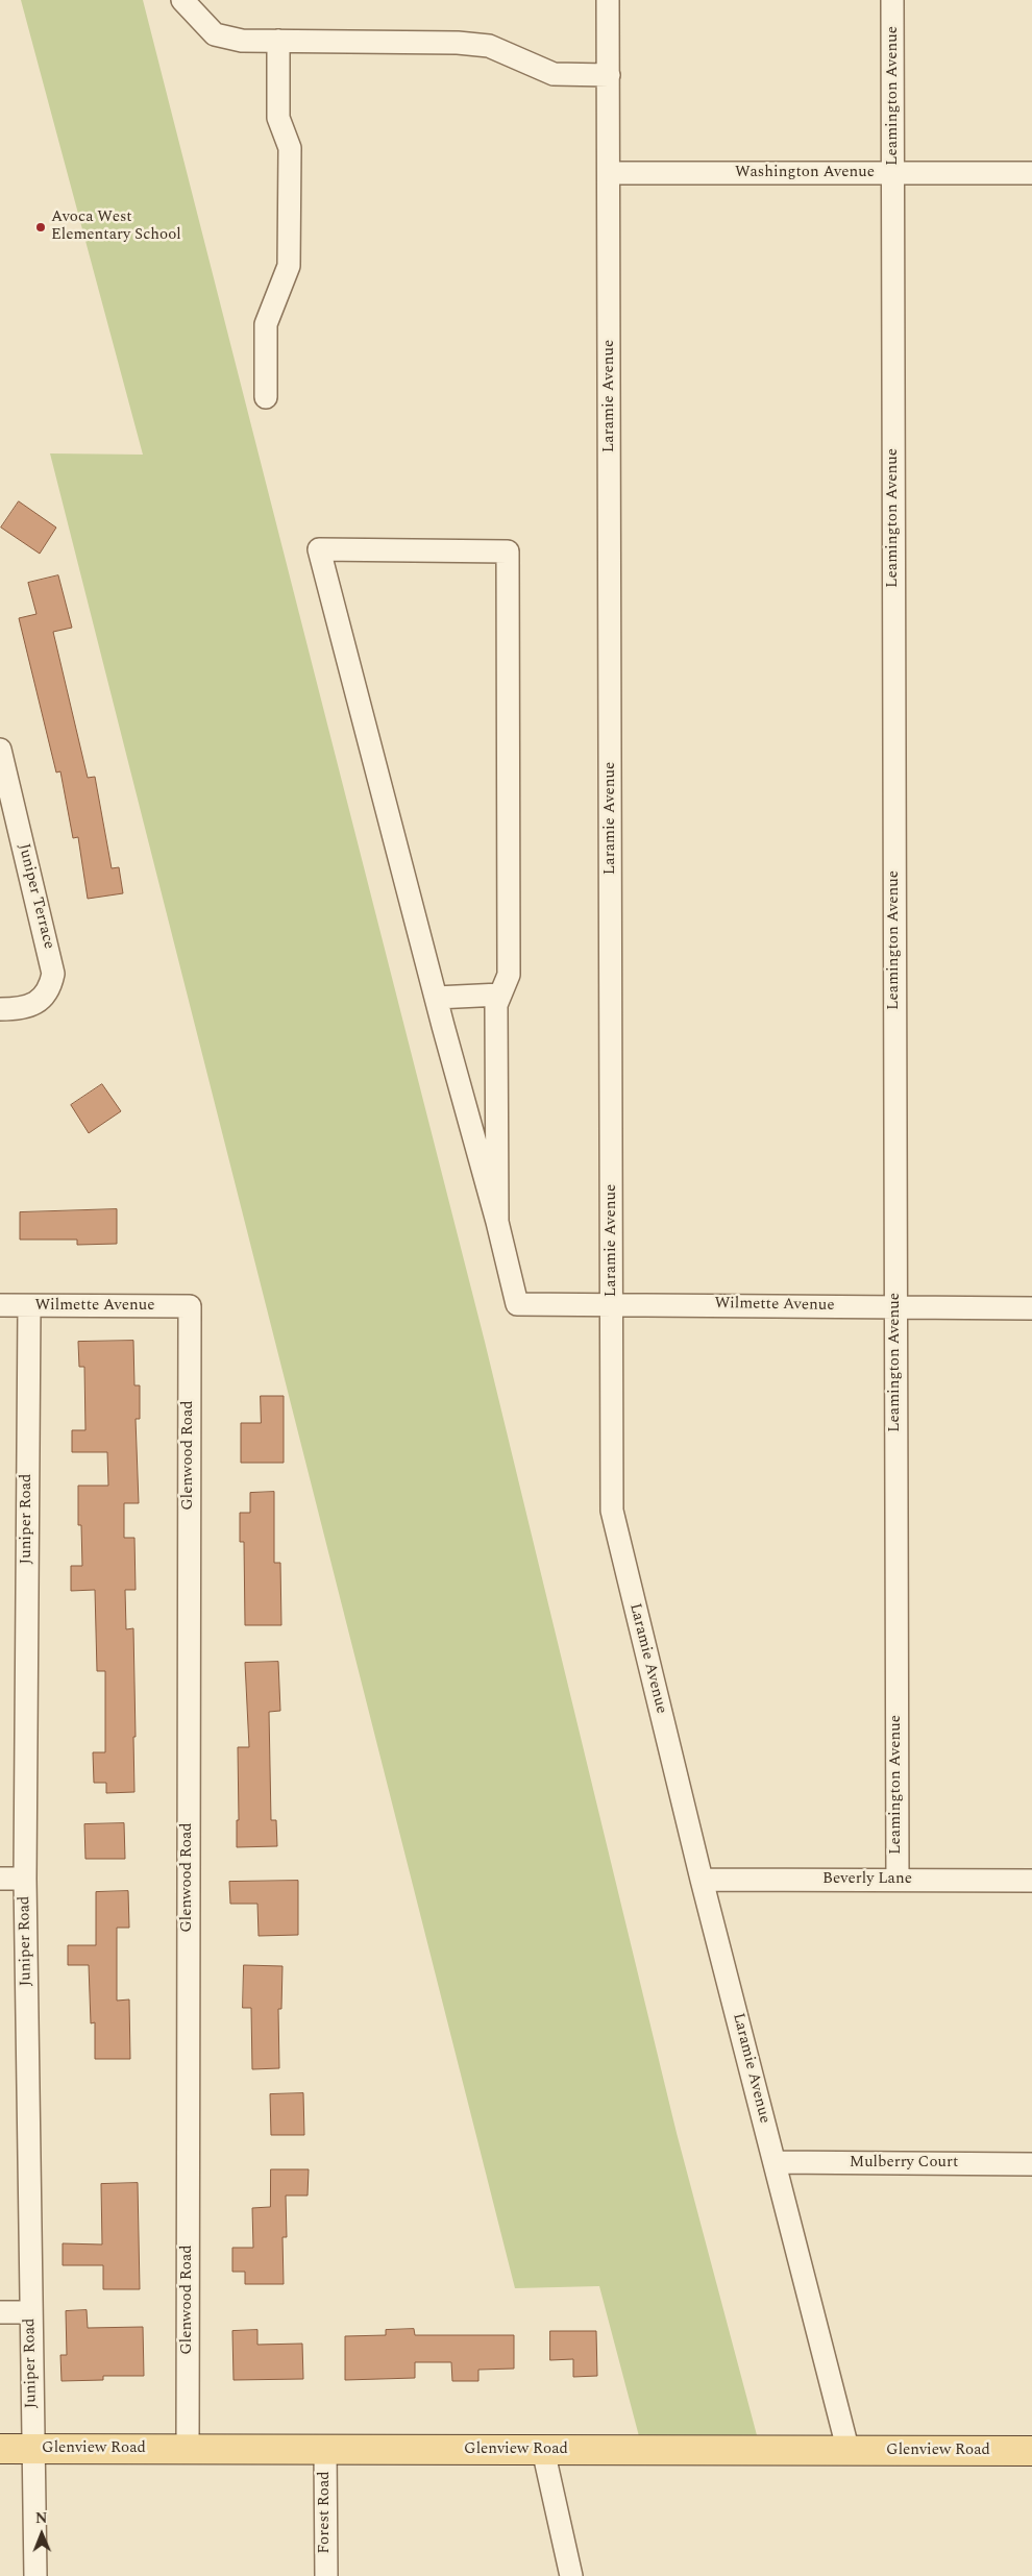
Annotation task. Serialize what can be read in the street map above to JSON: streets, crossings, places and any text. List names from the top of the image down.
{
  "streets": {
    "main road": ["Glenview Road"],
    "street": [
      "Leamington Avenue",
      "Washington Avenue",
      "Laramie Avenue",
      "Juniper Terrace",
      "Wilmette Avenue",
      "Glenwood Road",
      "Juniper Road",
      "Beverly Lane",
      "Mulberry Court",
      "Forest Road"
    ]
  },
  "crossings": [
    ["Leamington Avenue", "Washington Avenue"],
    ["Leamington Avenue", "Wilmette Avenue"],
    ["Leamington Avenue", "Beverly Lane"],
    ["Washington Avenue", "Laramie Avenue"],
    ["Laramie Avenue", "Wilmette Avenue"],
    ["Laramie Avenue", "Beverly Lane"],
    ["Laramie Avenue", "Mulberry Court"],
    ["Laramie Avenue", "Glenview Road"],
    ["Wilmette Avenue", "Glenwood Road"],
    ["Wilmette Avenue", "Juniper Road"],
    ["Glenwood Road", "Glenview Road"],
    ["Juniper Road", "Glenview Road"],
    ["Glenview Road", "Forest Road"]
  ],
  "places": ["Avoca West Elementary School"],
  "north": "top"
}
